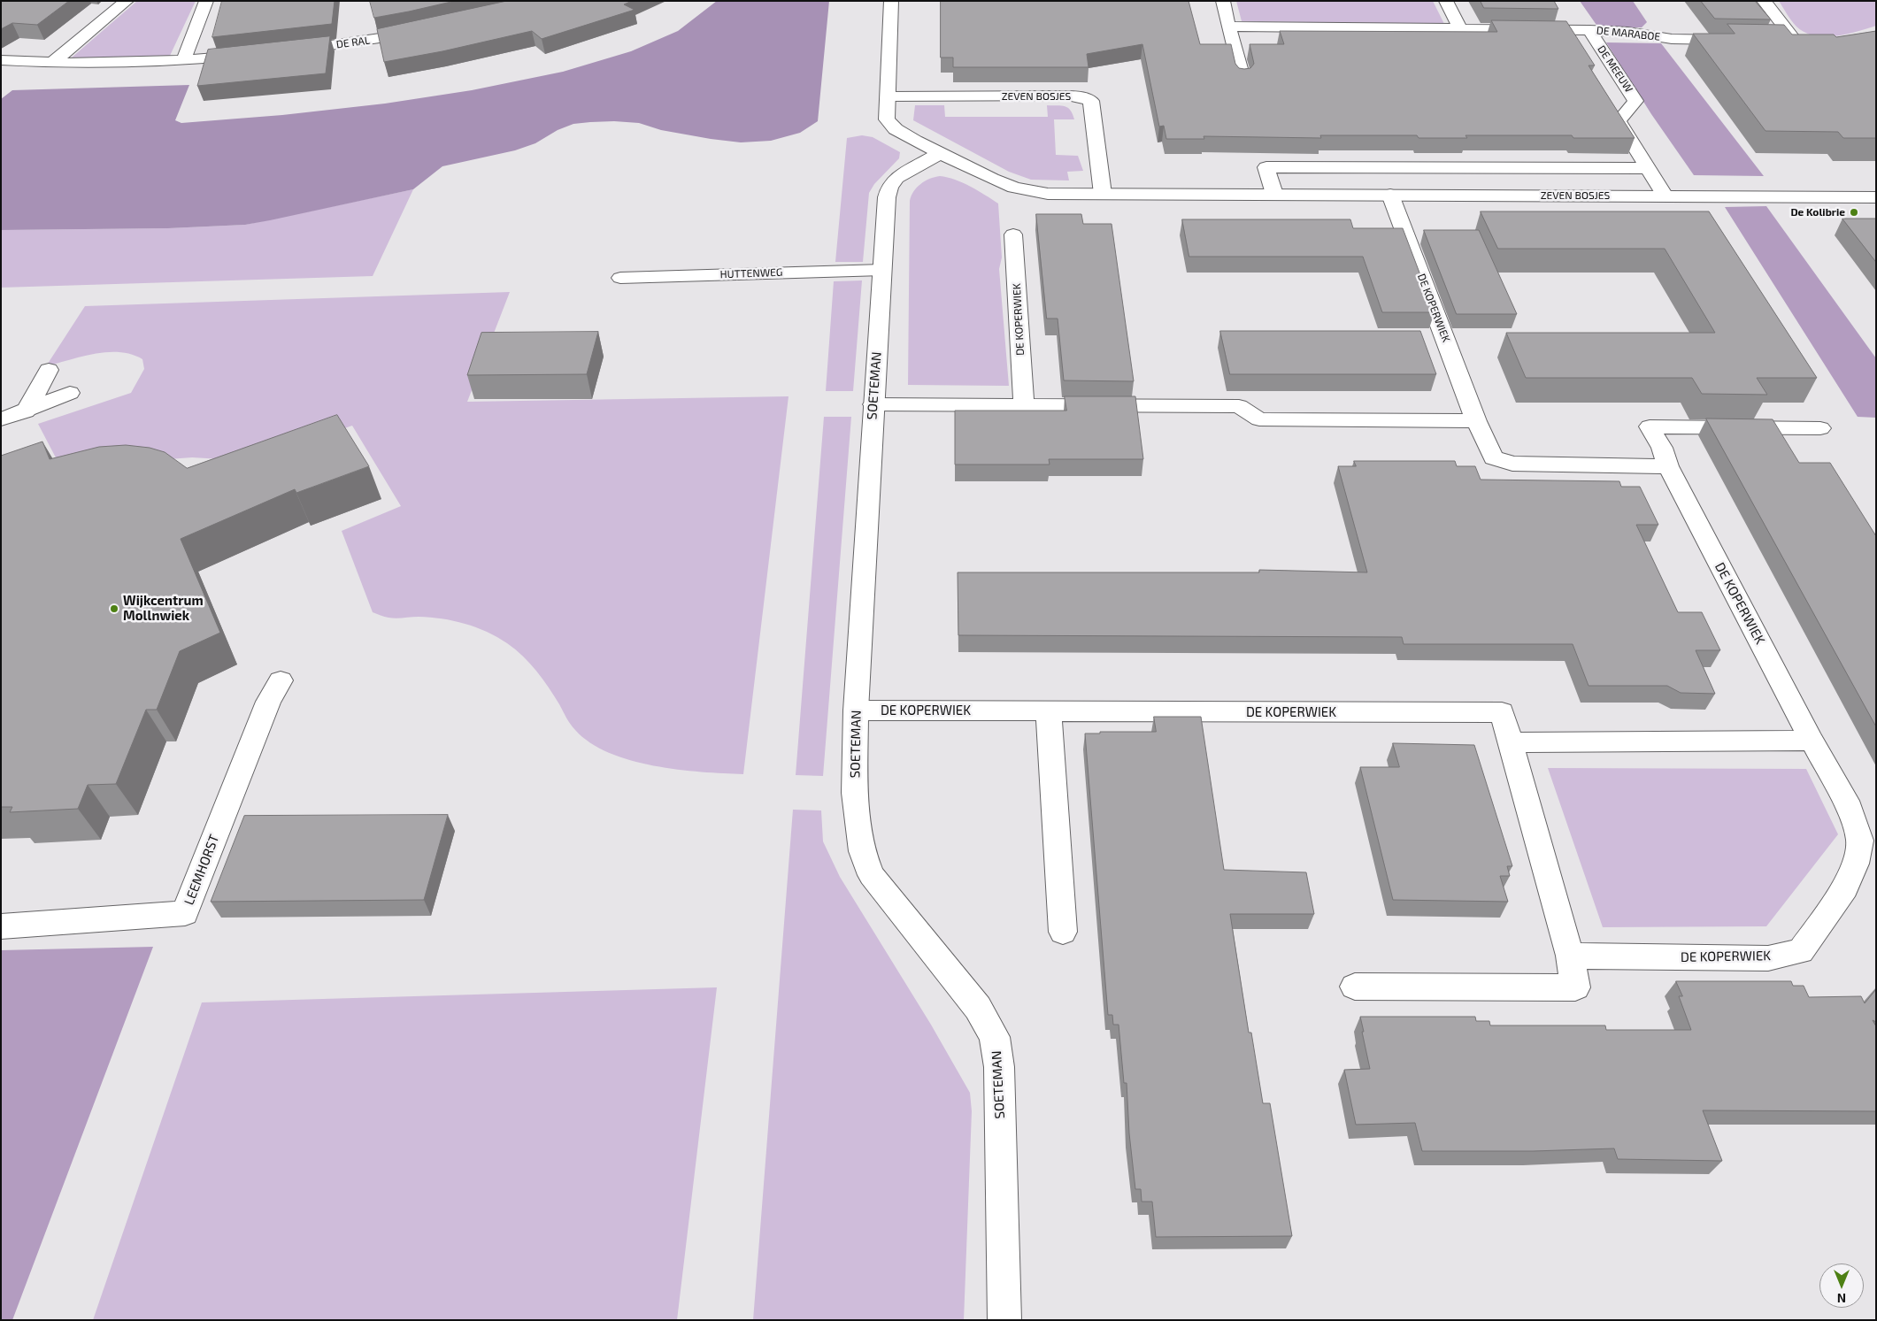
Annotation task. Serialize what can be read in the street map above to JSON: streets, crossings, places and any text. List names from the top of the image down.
{
  "streets": {
    "street": [
      "DE MARABOE",
      "DE RAL",
      "DE MEEUW",
      "ZEVEN BOSJES",
      "HUTTENWEG",
      "DE KOPERWIEK",
      "SOETEMAN",
      "LEEMHORST"
    ]
  },
  "crossings": [
    ["DE MARABOE", "DE MEEUW"],
    ["DE MEEUW", "ZEVEN BOSJES"],
    ["ZEVEN BOSJES", "DE KOPERWIEK"],
    ["ZEVEN BOSJES", "SOETEMAN"],
    ["HUTTENWEG", "SOETEMAN"],
    ["DE KOPERWIEK", "SOETEMAN"]
  ],
  "places": ["De Kolibrie", "Wijkcentrum Mollnwiek"],
  "north": "bottom"
}
